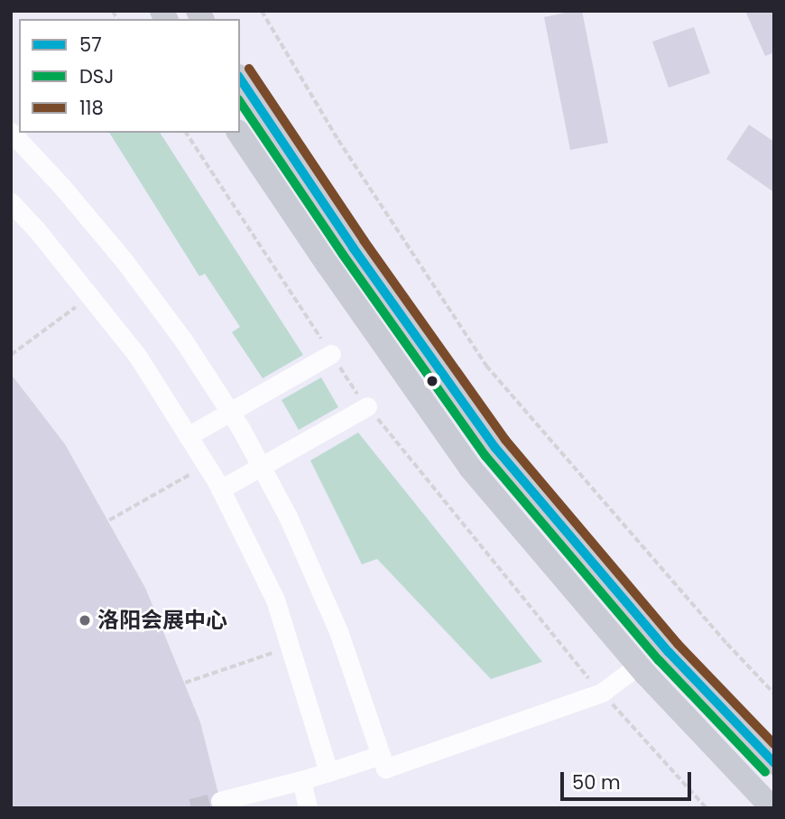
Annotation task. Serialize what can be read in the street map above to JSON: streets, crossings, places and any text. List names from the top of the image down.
{
  "places": ["洛阳会展中心"],
  "lines": ["transit line 118", "transit line 57", "transit line DSJ"],
  "legend": ["57", "DSJ", "118"],
  "scale_bar": "50 m"
}
